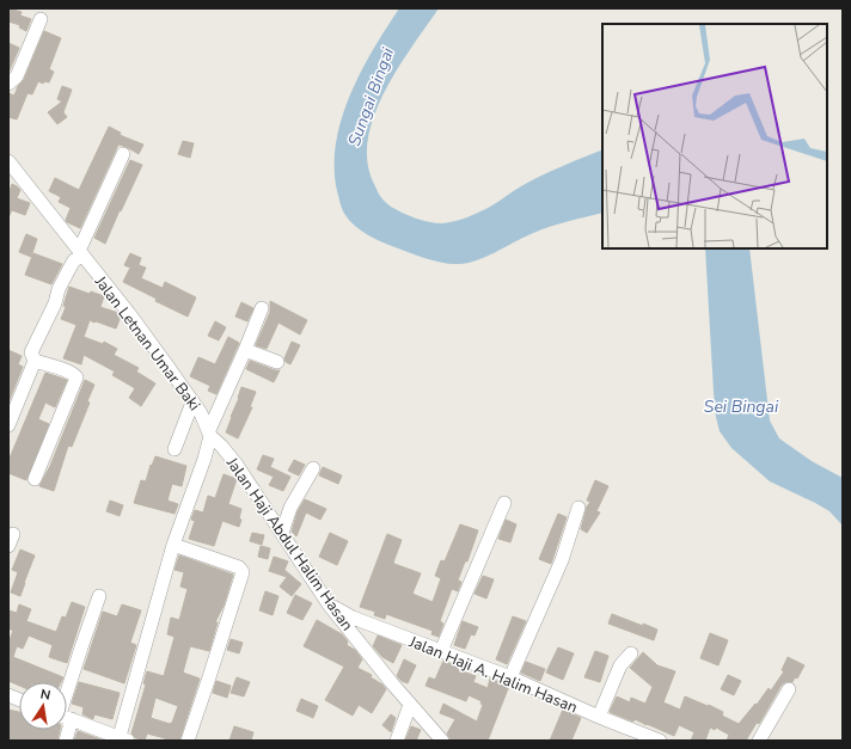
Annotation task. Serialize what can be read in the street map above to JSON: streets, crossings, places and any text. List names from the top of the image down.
{
  "streets": {
    "street": ["Jalan Letnan Umar Baki", "Jalan Haji Abdul Halim Hasan", "Jalan Haji A. Halim Hasan"]
  },
  "crossings": [
    ["Jalan Letnan Umar Baki", "Jalan Haji Abdul Halim Hasan"],
    ["Jalan Haji Abdul Halim Hasan", "Jalan Haji A. Halim Hasan"]
  ],
  "water": ["Sungai Bingai", "Sei Bingai"],
  "north": "top"
}
